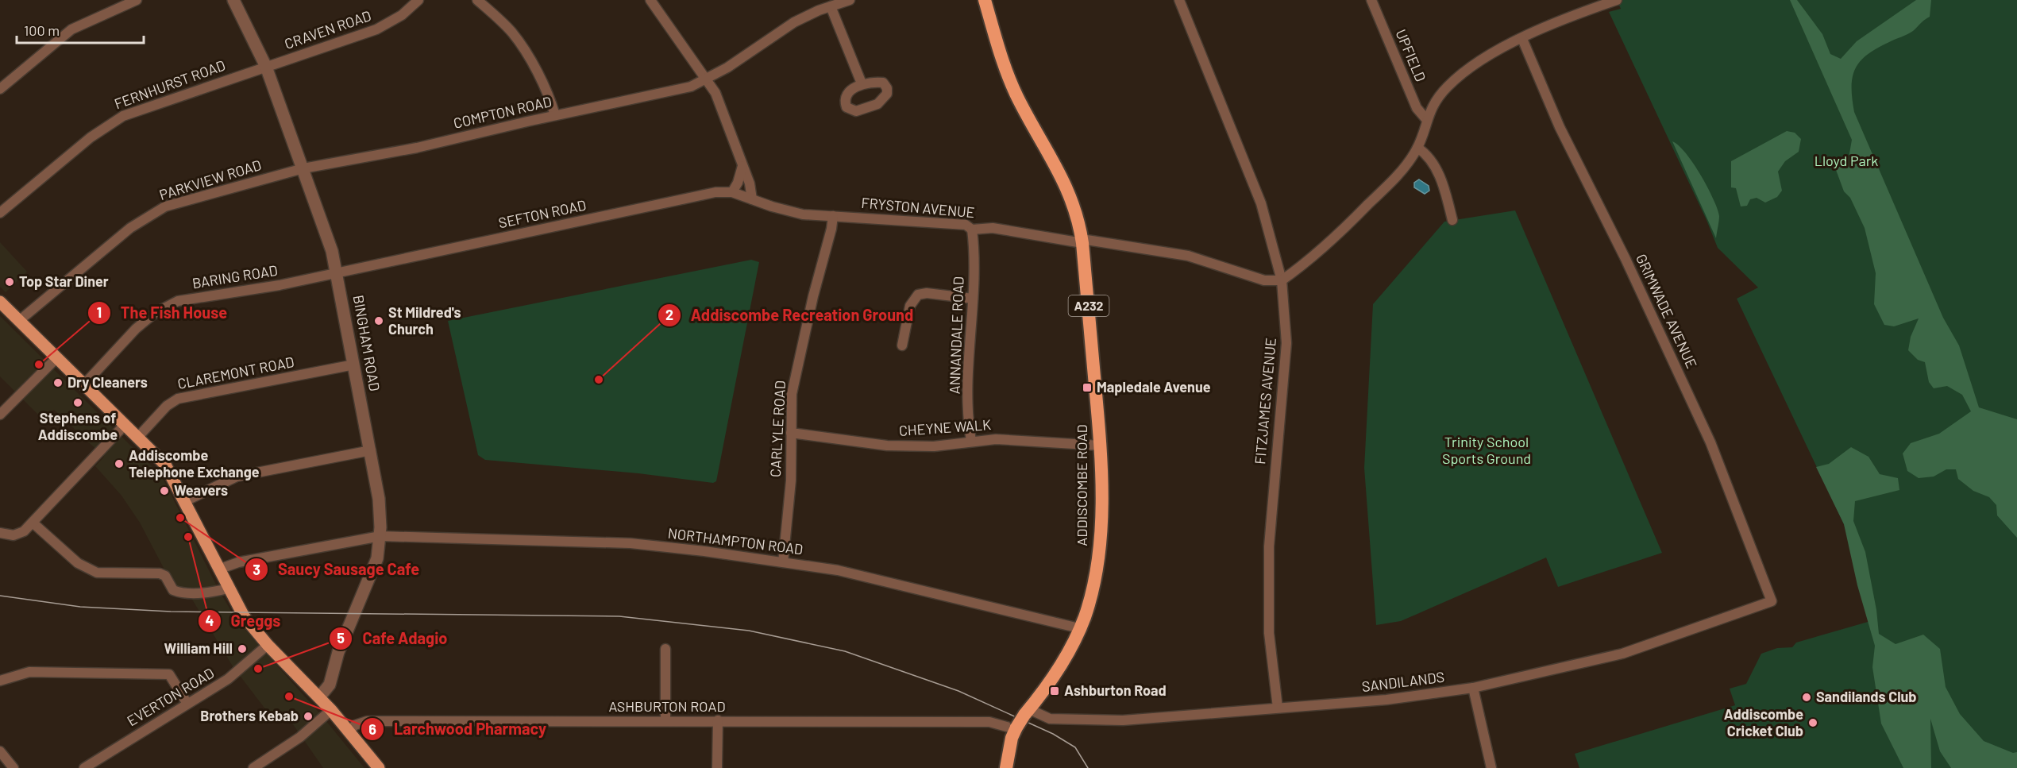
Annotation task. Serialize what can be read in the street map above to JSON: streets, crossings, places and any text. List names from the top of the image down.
{
  "streets": {
    "highway": ["A232", "ADDISCOMBE ROAD"],
    "street": [
      "CRAVEN ROAD",
      "UPFIELD",
      "FERNHURST ROAD",
      "COMPTON ROAD",
      "PARKVIEW ROAD",
      "FRYSTON AVENUE",
      "SEFTON ROAD",
      "BARING ROAD",
      "GRIMWADE AVENUE",
      "ANNANDALE ROAD",
      "BINGHAM ROAD",
      "CLAREMONT ROAD",
      "FITZJAMES AVENUE",
      "CHEYNE WALK",
      "CARLYLE ROAD",
      "NORTHAMPTON ROAD",
      "SANDILANDS",
      "EVERTON ROAD",
      "ASHBURTON ROAD"
    ]
  },
  "crossings": [
    ["CRAVEN ROAD", "FERNHURST ROAD"],
    ["CRAVEN ROAD", "BINGHAM ROAD"],
    ["FERNHURST ROAD", "BINGHAM ROAD"],
    ["COMPTON ROAD", "PARKVIEW ROAD"],
    ["COMPTON ROAD", "BINGHAM ROAD"],
    ["PARKVIEW ROAD", "BINGHAM ROAD"],
    ["FRYSTON AVENUE", "SEFTON ROAD"],
    ["FRYSTON AVENUE", "ANNANDALE ROAD"],
    ["FRYSTON AVENUE", "CARLYLE ROAD"],
    ["FRYSTON AVENUE", "ADDISCOMBE ROAD"],
    ["SEFTON ROAD", "BARING ROAD"],
    ["SEFTON ROAD", "BINGHAM ROAD"],
    ["BARING ROAD", "BINGHAM ROAD"],
    ["GRIMWADE AVENUE", "SANDILANDS"],
    ["ANNANDALE ROAD", "CHEYNE WALK"],
    ["BINGHAM ROAD", "CLAREMONT ROAD"],
    ["BINGHAM ROAD", "NORTHAMPTON ROAD"],
    ["FITZJAMES AVENUE", "SANDILANDS"],
    ["CHEYNE WALK", "CARLYLE ROAD"],
    ["CHEYNE WALK", "ADDISCOMBE ROAD"],
    ["CARLYLE ROAD", "NORTHAMPTON ROAD"],
    ["ADDISCOMBE ROAD", "NORTHAMPTON ROAD"],
    ["ADDISCOMBE ROAD", "SANDILANDS"],
    ["ADDISCOMBE ROAD", "ASHBURTON ROAD"]
  ],
  "parks": ["Lloyd Park", "Trinity School Sports Ground"],
  "places": {
    "other": [
      "Top Star Diner",
      "St Mildred's Church",
      "The Fish House",
      "Addiscombe Recreation Ground",
      "Dry Cleaners",
      "Stephens of Addiscombe",
      "Addiscombe Telephone Exchange",
      "Weavers",
      "Saucy Sausage Cafe",
      "Greggs",
      "William Hill",
      "Cafe Adagio",
      "Larchwood Pharmacy",
      "Sandilands Club",
      "Brothers Kebab",
      "Addiscombe Cricket Club"
    ],
    "transit": ["Mapledale Avenue", "Ashburton Road"]
  },
  "scale_bar": "100 m"
}
